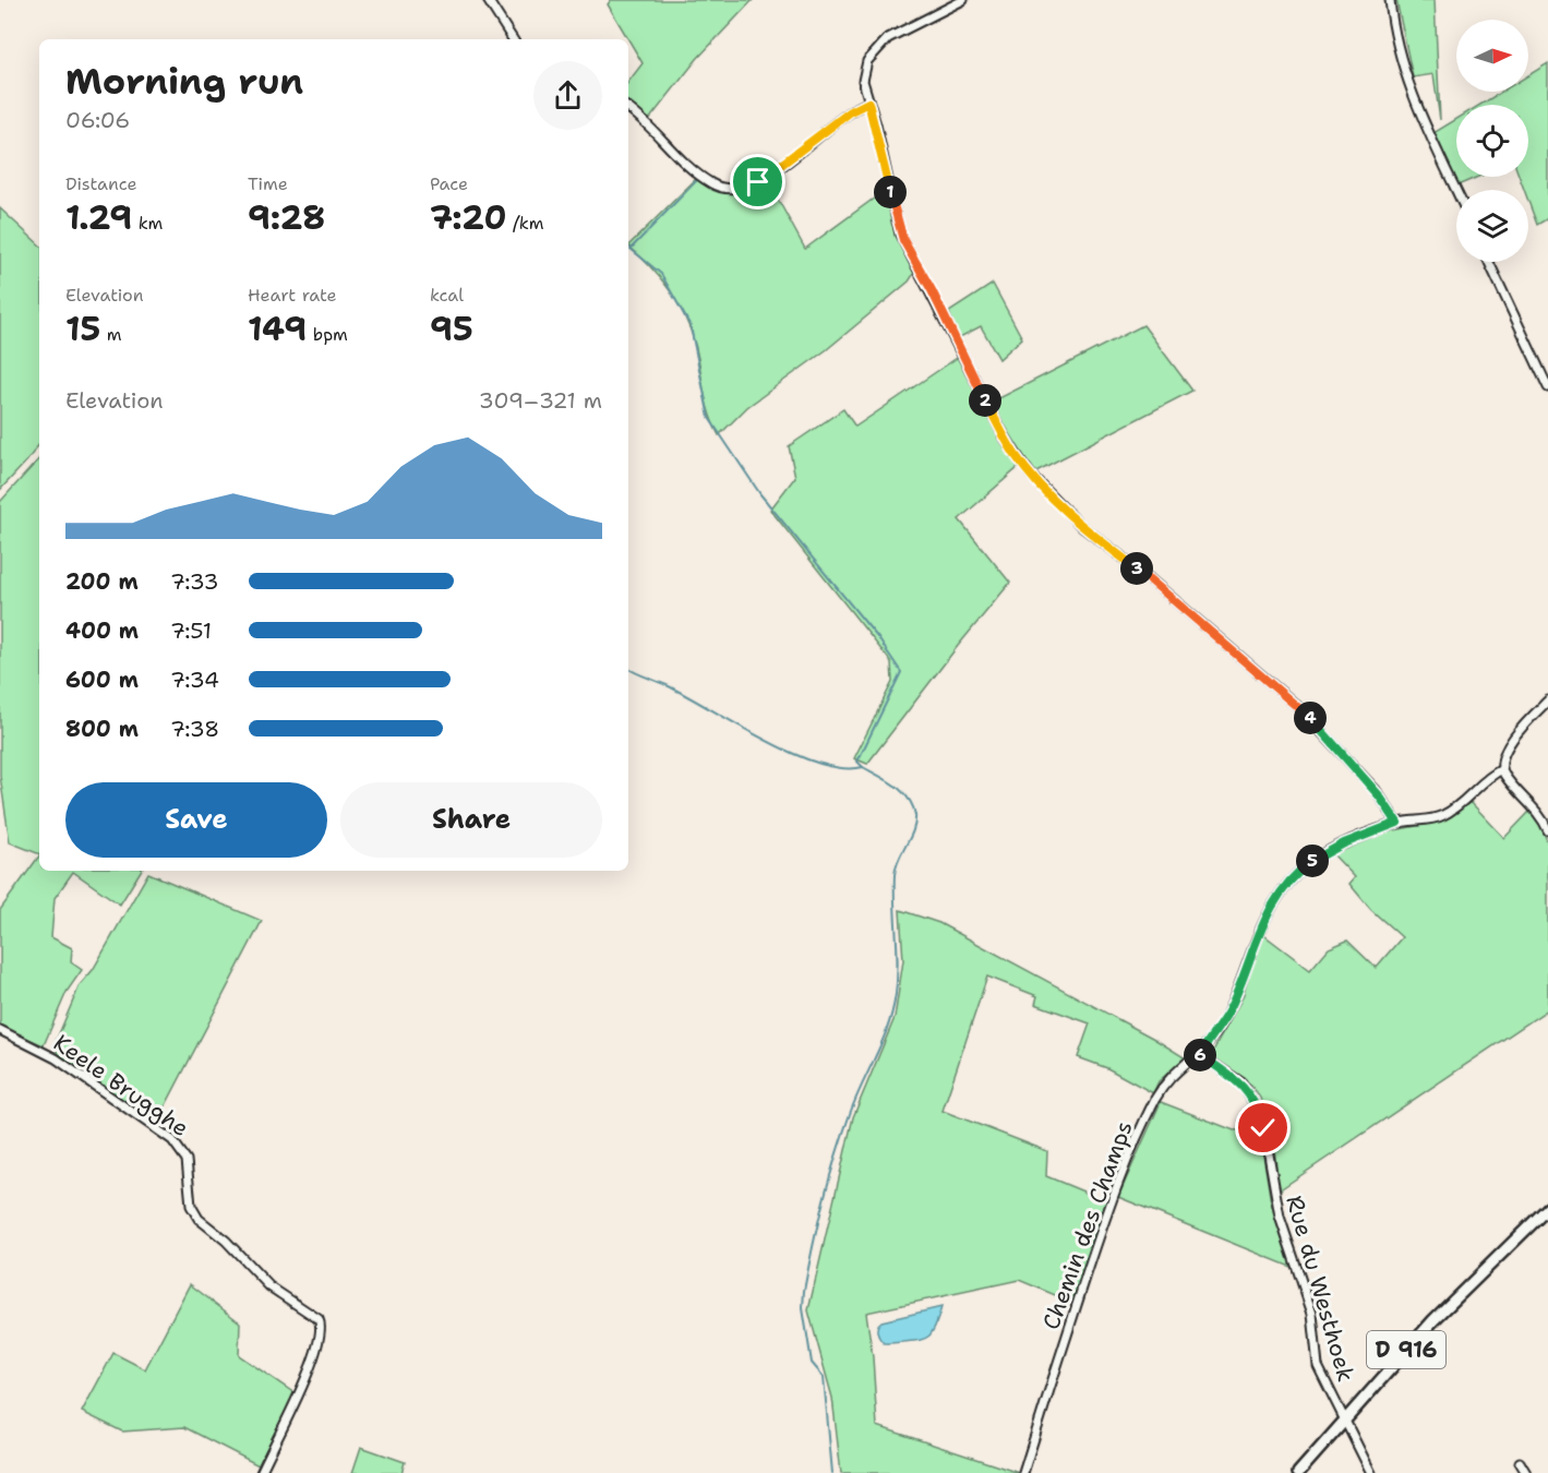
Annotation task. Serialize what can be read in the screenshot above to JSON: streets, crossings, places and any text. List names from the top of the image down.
{
  "streets": {
    "main road": ["D 916"],
    "street": ["Keele Brugghe", "Chemin des Champs", "Rue du Westhoek"]
  },
  "crossings": [
    ["Chemin des Champs", "Rue du Westhoek"],
    ["Rue du Westhoek", "D 916"]
  ],
  "north": "right",
  "page": {
    "heading": ["Morning run", "06:06"],
    "stats": [
      ["Distance", "1.29 km"],
      ["Time", "9:28"],
      ["Pace", "7:20 /km"],
      ["Elevation", "15 m"],
      ["Heart rate", "149 bpm"],
      ["kcal", "95"]
    ],
    "pins": [
      "1",
      "2",
      "3",
      "4",
      "5",
      "6"
    ],
    "chart": ["Elevation", "309–321 m"],
    "list": [
      {
        "name": "200 m",
        "note": "7:33"
      },
      {
        "name": "400 m",
        "note": "7:51"
      },
      {
        "name": "600 m",
        "note": "7:34"
      },
      {
        "name": "800 m",
        "note": "7:38"
      }
    ],
    "buttons": ["Save", "Share"]
  }
}
